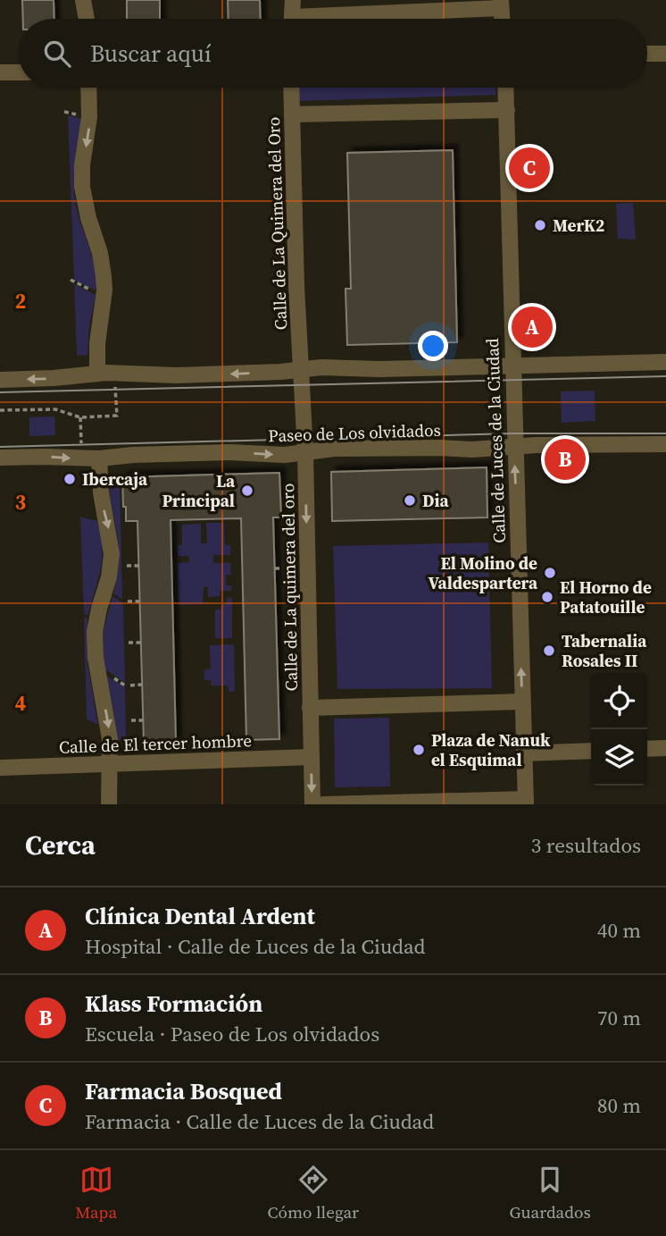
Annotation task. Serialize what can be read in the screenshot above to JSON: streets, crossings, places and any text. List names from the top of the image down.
{
  "streets": {
    "street": [
      "Calle de La Quimera del Oro",
      "Paseo de Los olvidados",
      "Calle de Luces de la Ciudad",
      "Calle de La quimera del oro",
      "Calle de El tercer hombre"
    ]
  },
  "crossings": [
    ["Calle de La Quimera del Oro", "Calle de La quimera del oro"],
    ["Paseo de Los olvidados", "Calle de Luces de la Ciudad"],
    ["Paseo de Los olvidados", "Calle de La quimera del oro"],
    ["Calle de La quimera del oro", "Calle de El tercer hombre"]
  ],
  "one_way": ["Calle de Luces de la Ciudad", "Calle de La quimera del oro"],
  "places": [
    "MerK2",
    "Ibercaja",
    "La Principal",
    "Dia",
    "El Molino de Valdespartera",
    "El Horno de Patatouille",
    "Tabernalia Rosales II",
    "Plaza de Nanuk el Esquimal"
  ],
  "page": {
    "search": "Buscar aquí",
    "pins": ["C", "A", "B"],
    "heading": ["Cerca", "3 resultados"],
    "list": [
      {
        "mark": "A",
        "name": "Clínica Dental Ardent",
        "note": "Hospital · Calle de Luces de la Ciudad",
        "value": "40 m"
      },
      {
        "mark": "B",
        "name": "Klass Formación",
        "note": "Escuela · Paseo de Los olvidados",
        "value": "70 m"
      },
      {
        "mark": "C",
        "name": "Farmacia Bosqued",
        "note": "Farmacia · Calle de Luces de la Ciudad",
        "value": "80 m"
      }
    ],
    "nav": ["Mapa", "Cómo llegar", "Guardados"]
  },
  "grid": {
    "rows": ["2", "3", "4"]
  }
}
